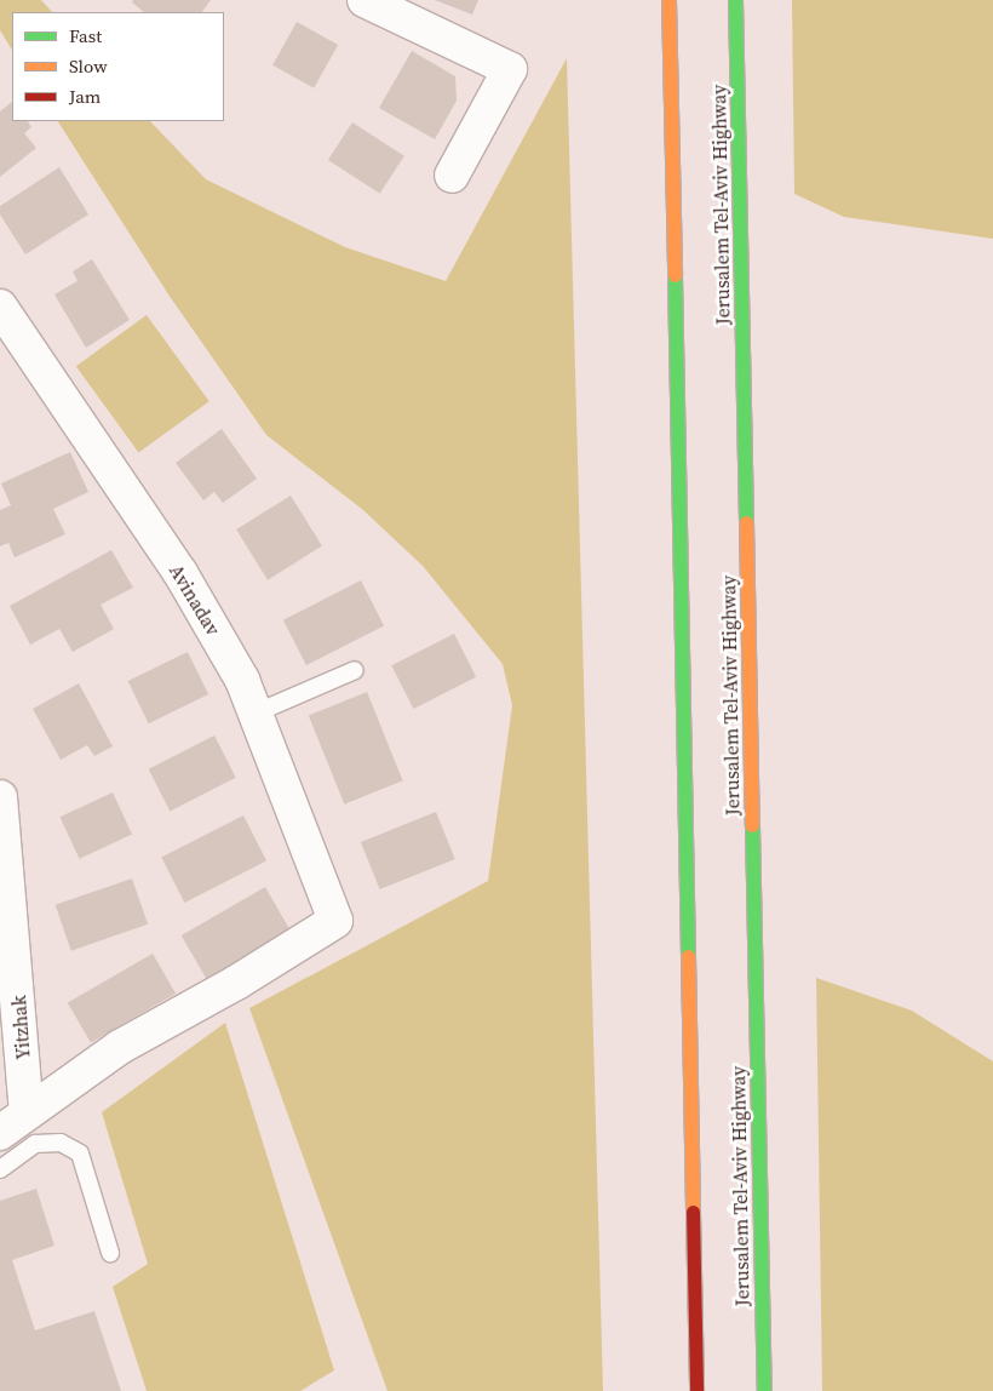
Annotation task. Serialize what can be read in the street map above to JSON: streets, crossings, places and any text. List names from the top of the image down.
{
  "streets": {
    "highway": ["Jerusalem Tel-Aviv Highway"],
    "street": ["Avinadav", "Yitzhak"]
  },
  "crossings": [
    ["Avinadav", "Yitzhak"]
  ],
  "legend": ["Fast", "Slow", "Jam"]
}
